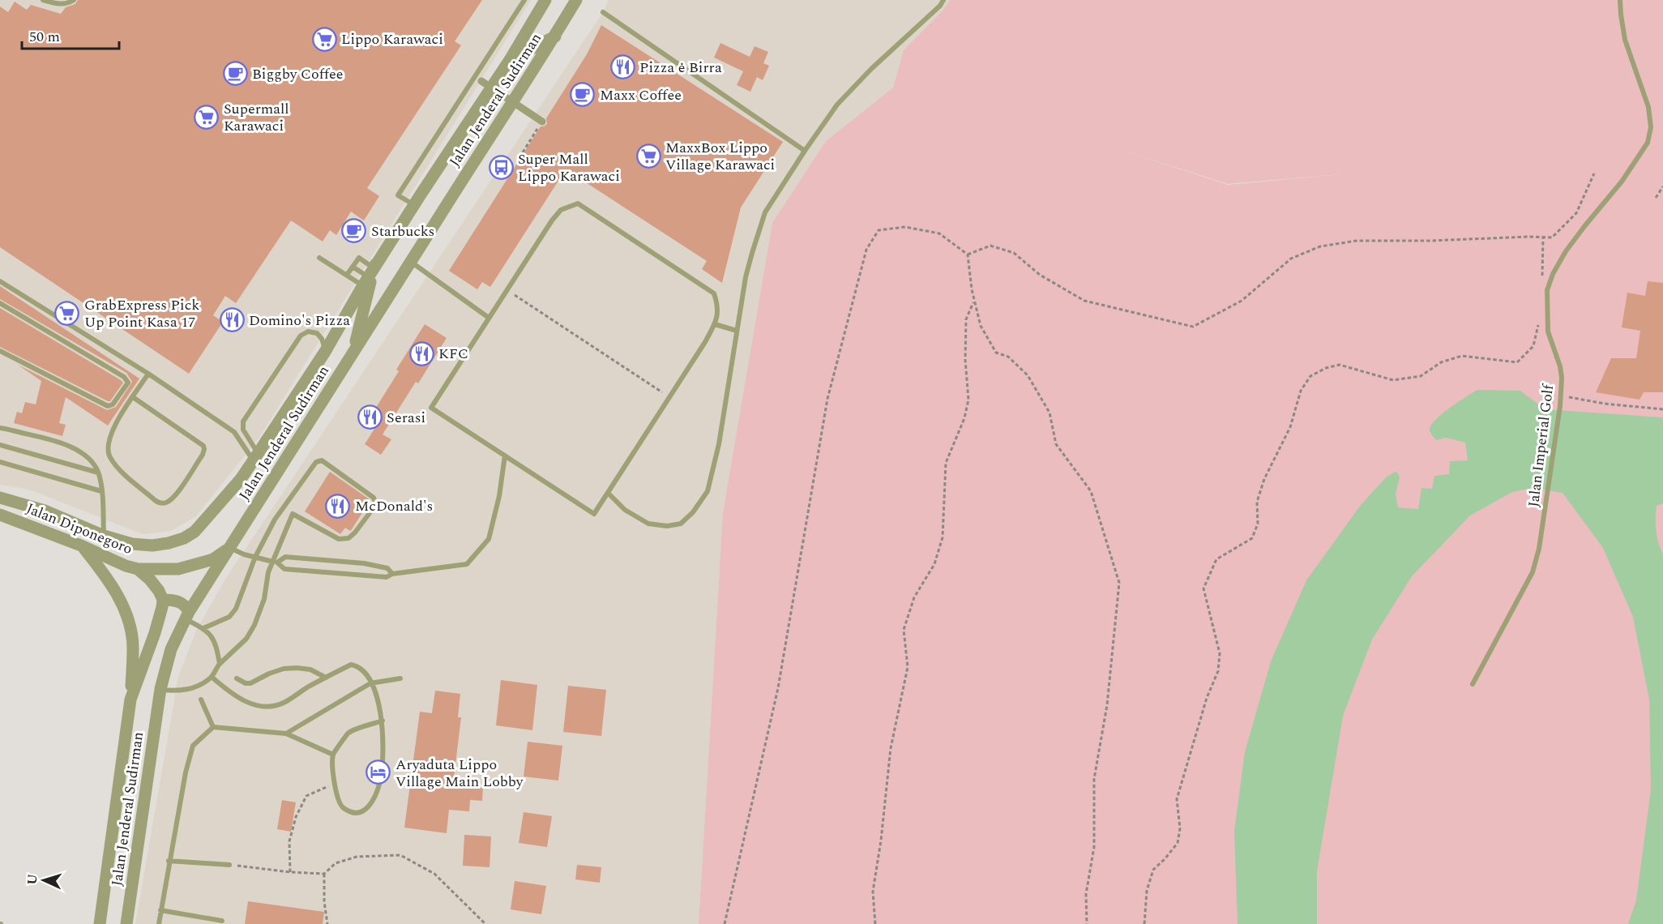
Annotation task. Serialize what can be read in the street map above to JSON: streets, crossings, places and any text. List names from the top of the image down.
{
  "streets": {
    "street": ["Jalan Jenderal Sudirman", "Jalan Diponegoro"],
    "lane": ["Jalan Imperial Golf"]
  },
  "crossings": [
    ["Jalan Jenderal Sudirman", "Jalan Diponegoro"]
  ],
  "places": {
    "supermarket": [
      "Lippo Karawaci",
      "Supermall Karawaci",
      "MaxxBox Lippo Village Karawaci",
      "GrabExpress Pick Up Point Kasa 17"
    ],
    "restaurant": [
      "Pizza ė Birra",
      "Domino's Pizza",
      "KFC",
      "Serasi",
      "McDonald's"
    ],
    "cafe": ["Biggby Coffee", "Maxx Coffee", "Starbucks"],
    "bus stop": ["Super Mall Lippo Karawaci"],
    "hotel": ["Aryaduta Lippo Village Main Lobby"]
  },
  "scale_bar": "50 m",
  "north": "left"
}
